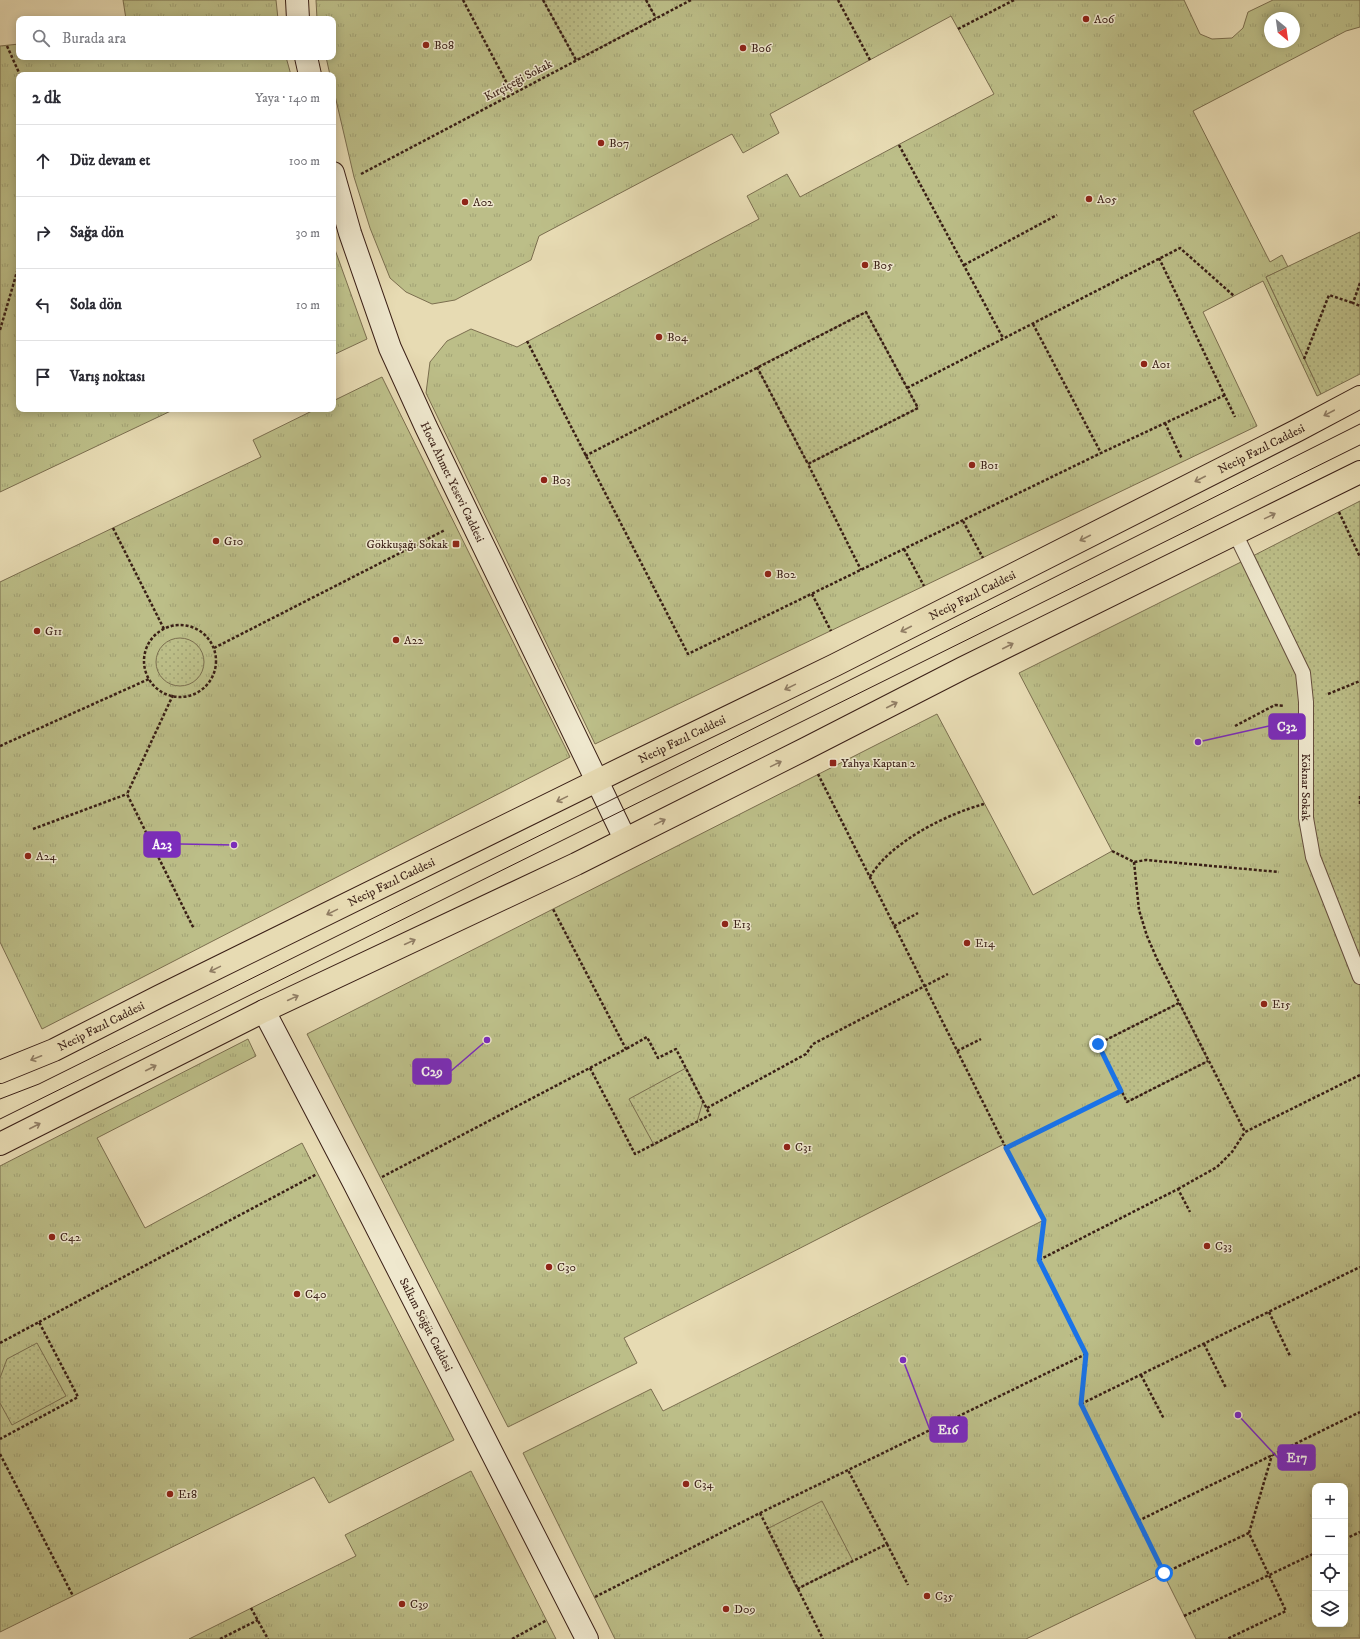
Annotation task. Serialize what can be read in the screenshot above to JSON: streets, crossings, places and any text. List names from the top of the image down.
{
  "streets": {
    "main road": ["Necip Fazıl Caddesi"],
    "street": ["Hoca Ahmet Yesevi Caddesi", "Salkım Söğüt Caddesi"],
    "lane": ["Köknar Sokak"],
    "path": ["Kırçiçeği Sokak"]
  },
  "crossings": [
    ["Necip Fazıl Caddesi", "Hoca Ahmet Yesevi Caddesi"]
  ],
  "places": {
    "other": [
      "A06",
      "B08",
      "B06",
      "B07",
      "A05",
      "A02",
      "B05",
      "B04",
      "A01",
      "B01",
      "B03",
      "G10",
      "B02",
      "G11",
      "A22",
      "C32",
      "A23",
      "A24",
      "E13",
      "E14",
      "E15",
      "C29",
      "C31",
      "C42",
      "C33",
      "C30",
      "C40",
      "E16",
      "E17",
      "C34",
      "E18",
      "C35",
      "C39",
      "D09"
    ],
    "transit": ["Gökkuşağı Sokak", "Yahya Kaptan 2"]
  },
  "north": "bottom right",
  "page": {
    "search": "Burada ara",
    "heading": ["2 dk", "Yaya · 140 m"],
    "list": [
      ["Düz devam et", "100 m"],
      ["Sağa dön", "30 m"],
      ["Sola dön", "10 m"],
      "Varış noktası"
    ],
    "map_buttons": ["+", "−"]
  }
}
